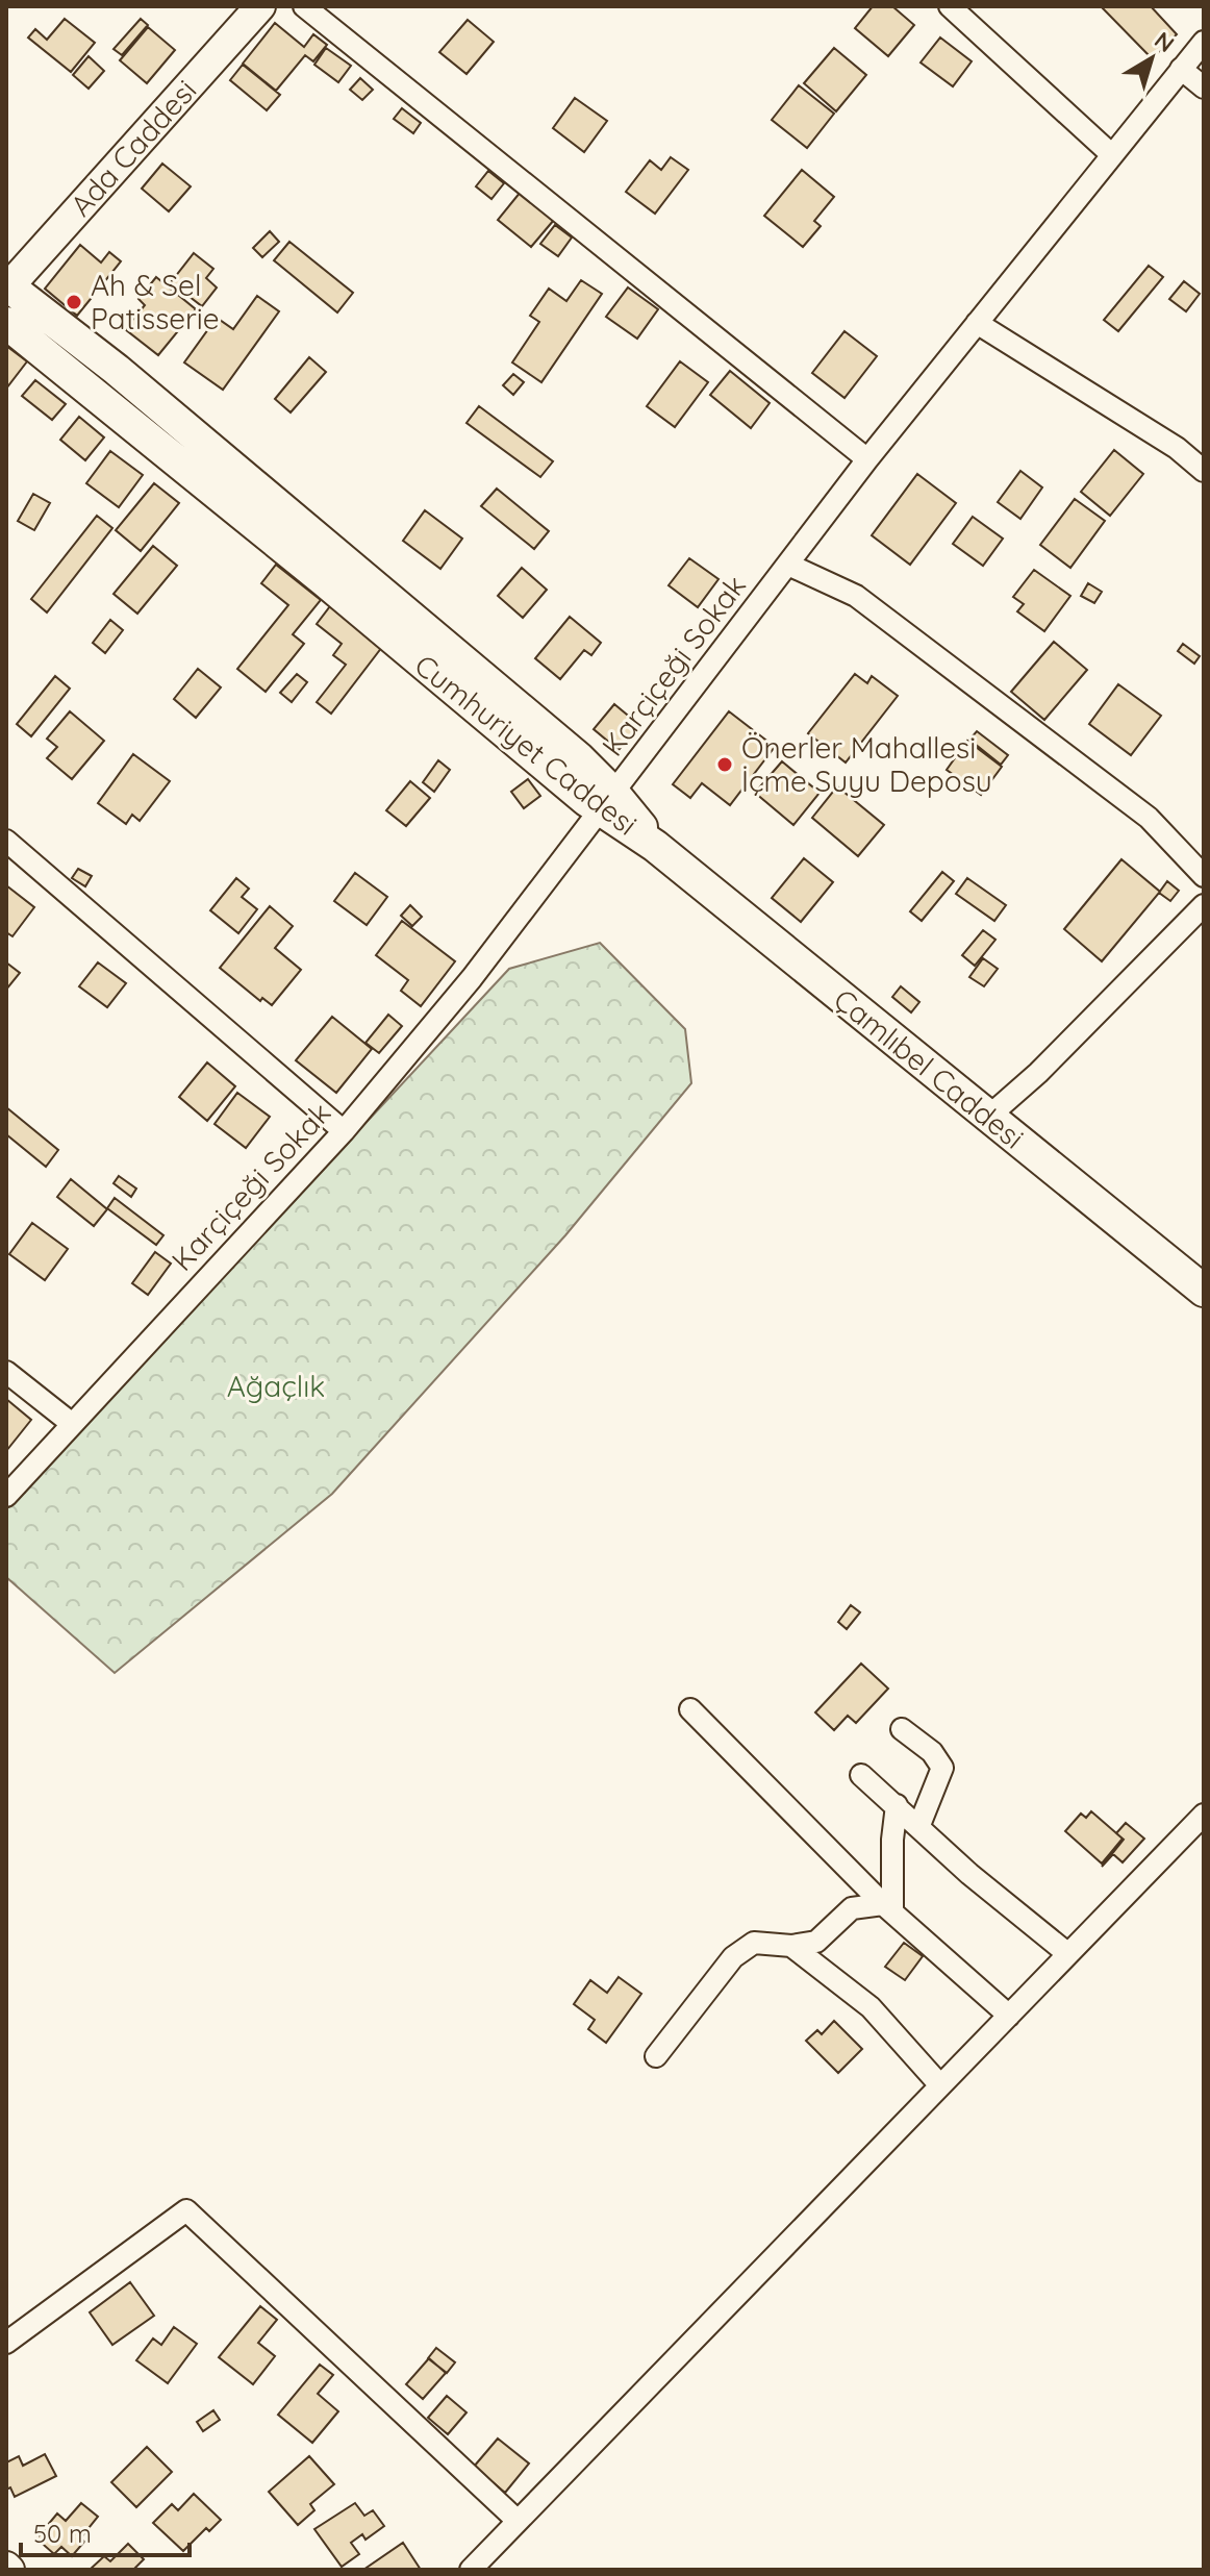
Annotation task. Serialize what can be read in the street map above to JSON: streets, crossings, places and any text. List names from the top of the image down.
{
  "streets": {
    "main road": ["Ada Caddesi", "Cumhuriyet Caddesi", "Çamlıbel Caddesi"],
    "street": ["Karçiçeği Sokak"]
  },
  "crossings": [
    ["Ada Caddesi", "Cumhuriyet Caddesi"],
    ["Karçiçeği Sokak", "Cumhuriyet Caddesi"],
    ["Cumhuriyet Caddesi", "Çamlıbel Caddesi"]
  ],
  "parks": ["Ağaçlık"],
  "places": ["Ah & Sel Patisserie", "Önerler Mahallesi İçme Suyu Deposu"],
  "scale_bar": "50 m",
  "north": "top right"
}
